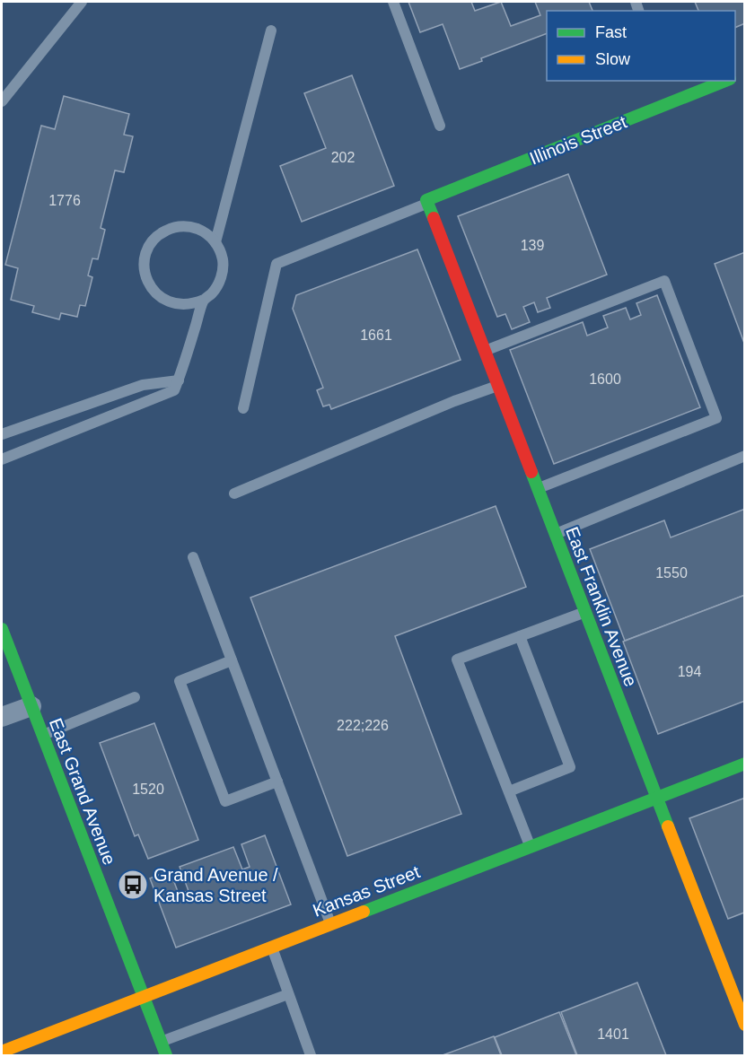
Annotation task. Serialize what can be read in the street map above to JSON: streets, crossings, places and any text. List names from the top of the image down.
{
  "streets": {
    "street": [
      "Illinois Street",
      "East Franklin Avenue",
      "East Grand Avenue",
      "Kansas Street"
    ]
  },
  "crossings": [
    ["Illinois Street", "East Franklin Avenue"],
    ["East Franklin Avenue", "Kansas Street"],
    ["East Grand Avenue", "Kansas Street"]
  ],
  "places": {
    "bus stop": ["Grand Avenue / Kansas Street"]
  },
  "house_numbers": [
    "202",
    "1776",
    "139",
    "1661",
    "1600",
    "1550",
    "194",
    "222;226",
    "1520",
    "1401"
  ],
  "legend": ["Fast", "Slow"]
}
